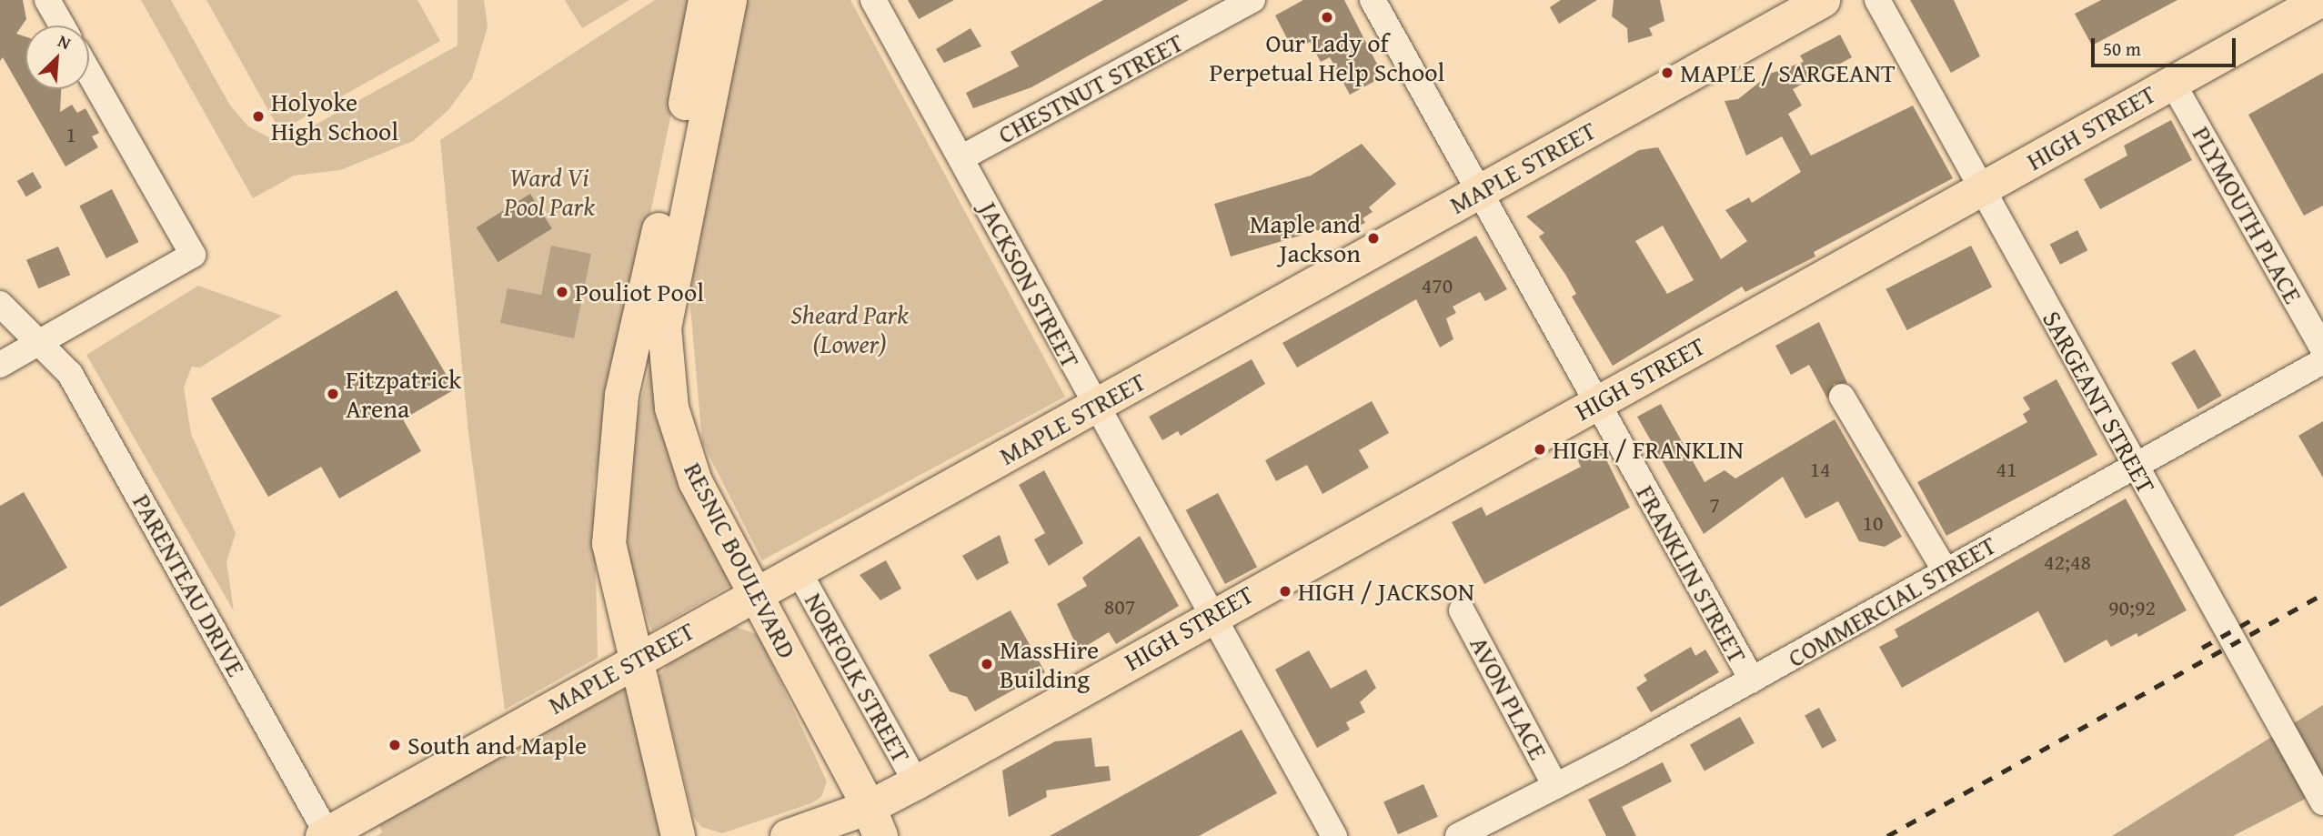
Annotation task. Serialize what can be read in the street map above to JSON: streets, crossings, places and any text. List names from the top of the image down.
{
  "streets": {
    "main road": ["HIGH STREET", "MAPLE STREET", "RESNIC BOULEVARD"],
    "street": [
      "CHESTNUT STREET",
      "PLYMOUTH PLACE",
      "JACKSON STREET",
      "SARGEANT STREET",
      "FRANKLIN STREET",
      "PARENTEAU DRIVE",
      "COMMERCIAL STREET",
      "NORFOLK STREET",
      "AVON PLACE"
    ]
  },
  "crossings": [
    ["CHESTNUT STREET", "JACKSON STREET"],
    ["HIGH STREET", "PLYMOUTH PLACE"],
    ["HIGH STREET", "JACKSON STREET"],
    ["HIGH STREET", "SARGEANT STREET"],
    ["HIGH STREET", "RESNIC BOULEVARD"],
    ["HIGH STREET", "FRANKLIN STREET"],
    ["HIGH STREET", "NORFOLK STREET"],
    ["MAPLE STREET", "JACKSON STREET"],
    ["MAPLE STREET", "RESNIC BOULEVARD"],
    ["MAPLE STREET", "FRANKLIN STREET"],
    ["MAPLE STREET", "PARENTEAU DRIVE"],
    ["MAPLE STREET", "NORFOLK STREET"],
    ["SARGEANT STREET", "COMMERCIAL STREET"],
    ["FRANKLIN STREET", "COMMERCIAL STREET"],
    ["COMMERCIAL STREET", "AVON PLACE"]
  ],
  "parks": ["Ward Vi Pool Park", "Sheard Park (Lower)"],
  "places": [
    "Our Lady of Perpetual Help School",
    "MAPLE / SARGEANT",
    "Holyoke High School",
    "Maple and Jackson",
    "Pouliot Pool",
    "Fitzpatrick Arena",
    "HIGH / FRANKLIN",
    "HIGH / JACKSON",
    "MassHire Building",
    "South and Maple"
  ],
  "house_numbers": [
    "1",
    "470",
    "14",
    "41",
    "7",
    "10",
    "42;48",
    "807",
    "90;92"
  ],
  "scale_bar": "50 m",
  "north": "top right"
}
